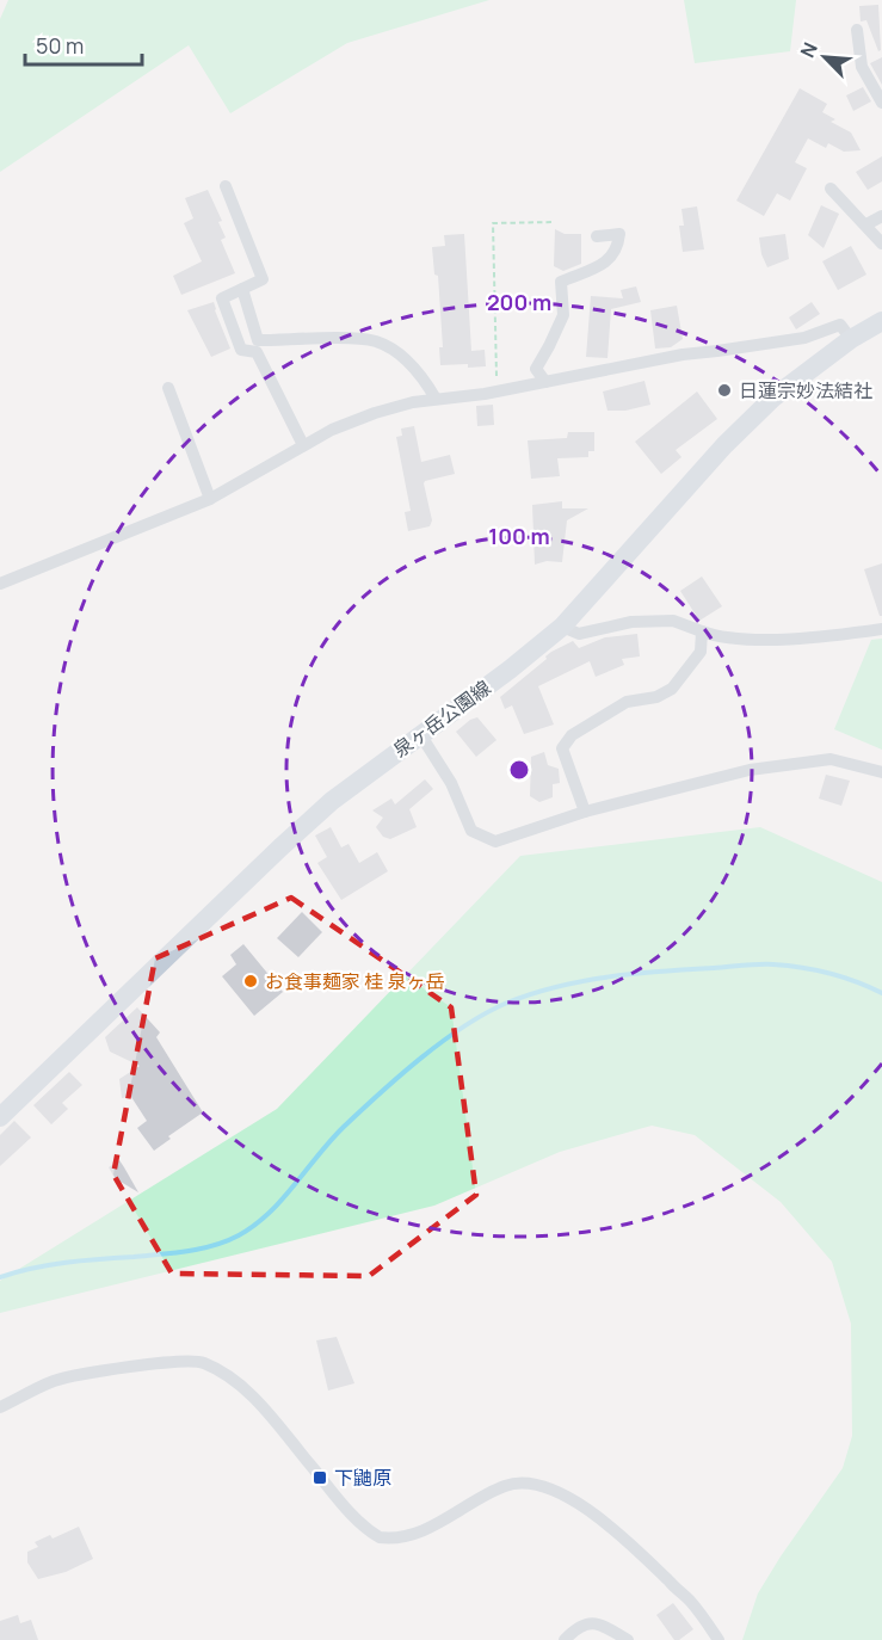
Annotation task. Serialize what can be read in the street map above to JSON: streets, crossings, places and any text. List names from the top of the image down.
{
  "streets": {
    "main road": ["泉ヶ岳公園線"]
  },
  "places": {
    "other": ["日蓮宗妙法結社", "お食事麺家 桂 泉ヶ岳"],
    "transit": ["下鼬原"]
  },
  "scale_bar": "50 m",
  "north": "top left",
  "rings": ["200 m", "100 m"]
}
